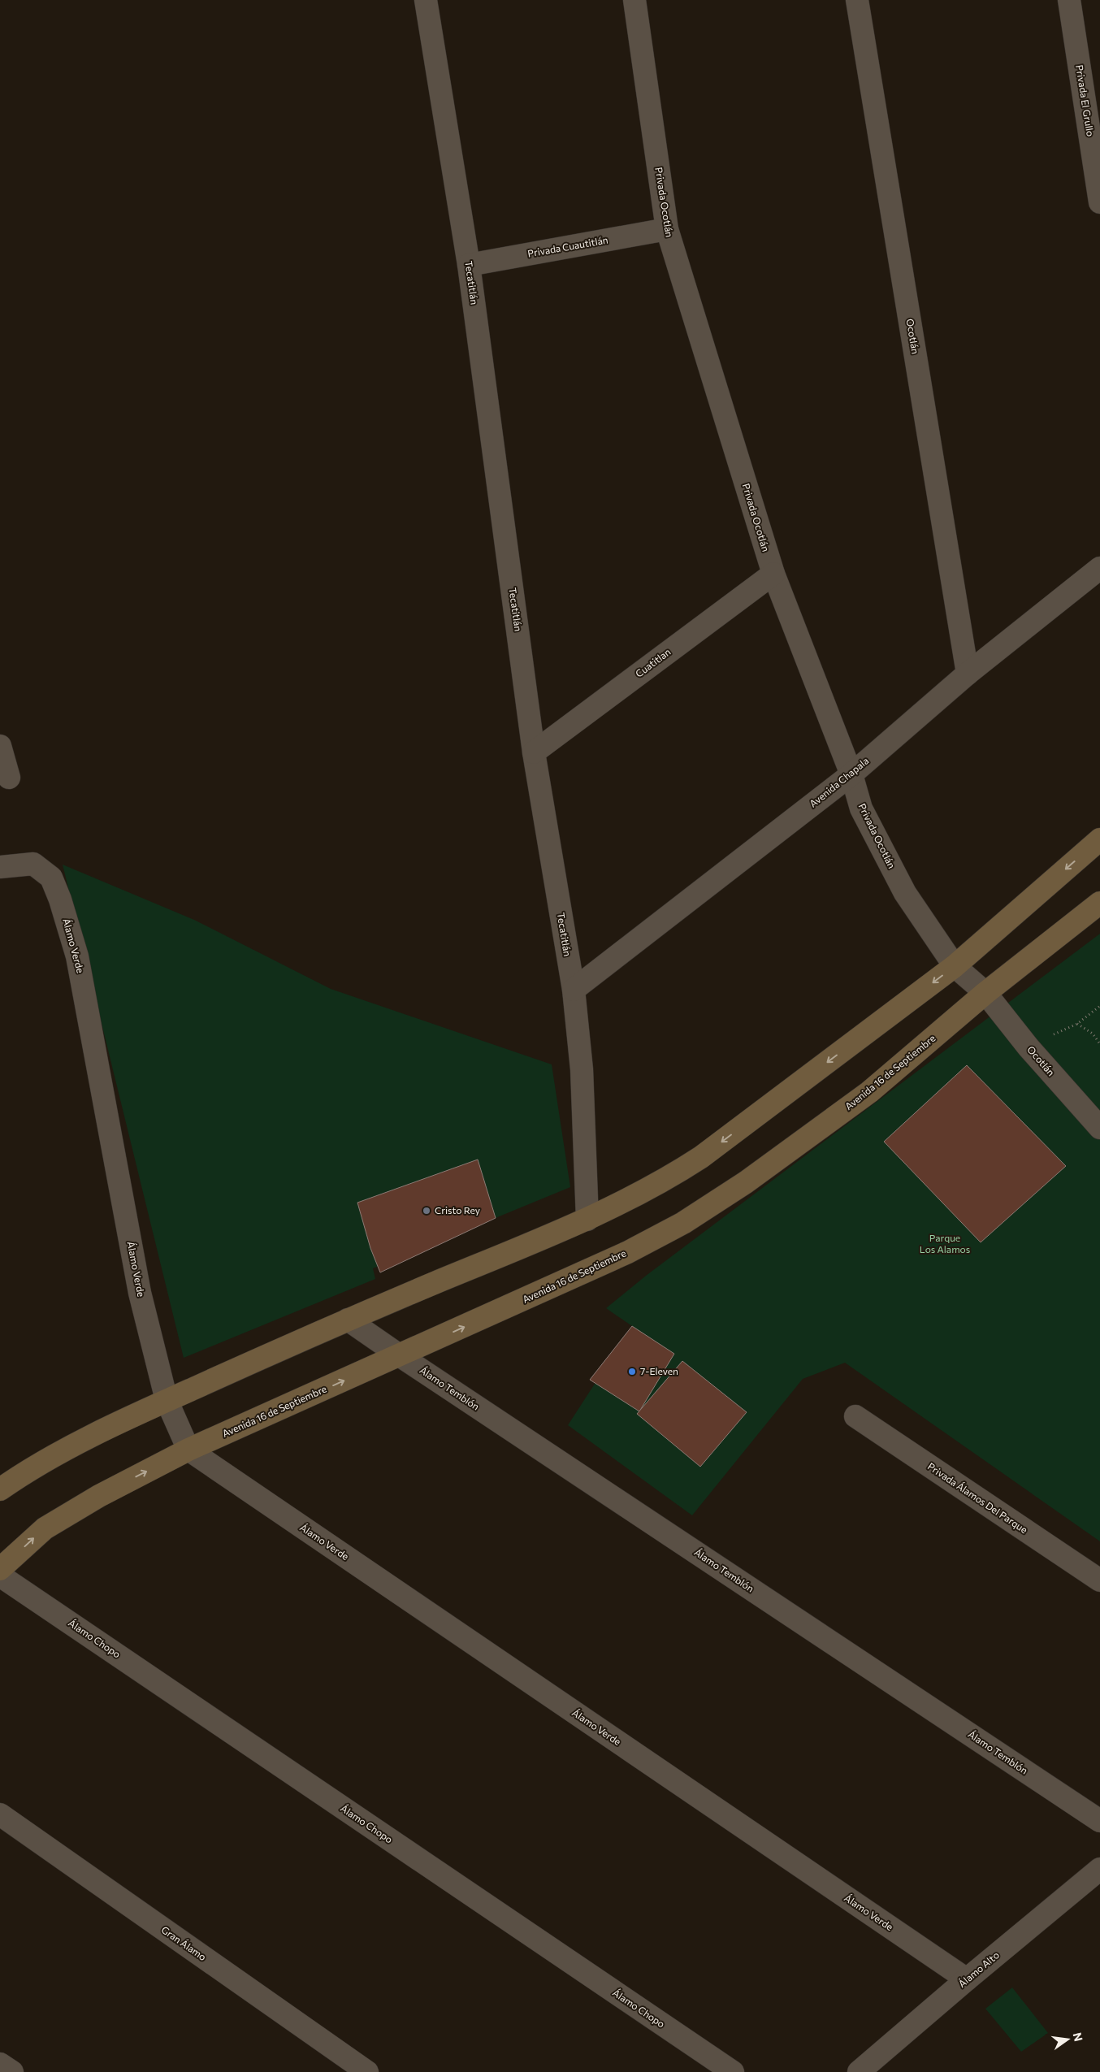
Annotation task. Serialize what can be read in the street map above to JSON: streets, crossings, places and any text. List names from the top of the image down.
{
  "streets": {
    "street": [
      "Privada El Grullo",
      "Privada Ocotlán",
      "Privada Cuautitlán",
      "Tecatitlán",
      "Ocotlán",
      "Cuatitlan",
      "Avenida Chapala",
      "Álamo Verde",
      "Avenida 16 de Septiembre",
      "Álamo Temblón",
      "Privada Álamos Del Parque",
      "Álamo Chopo",
      "Gran Álamo",
      "Álamo Alto"
    ]
  },
  "crossings": [
    ["Privada Ocotlán", "Privada Cuautitlán"],
    ["Privada Ocotlán", "Ocotlán"],
    ["Privada Ocotlán", "Cuatitlan"],
    ["Privada Ocotlán", "Avenida Chapala"],
    ["Privada Ocotlán", "Avenida 16 de Septiembre"],
    ["Privada Cuautitlán", "Tecatitlán"],
    ["Tecatitlán", "Cuatitlan"],
    ["Tecatitlán", "Avenida Chapala"],
    ["Ocotlán", "Avenida Chapala"],
    ["Ocotlán", "Avenida 16 de Septiembre"],
    ["Álamo Verde", "Avenida 16 de Septiembre"],
    ["Álamo Verde", "Álamo Alto"],
    ["Avenida 16 de Septiembre", "Álamo Temblón"]
  ],
  "parks": ["Parque Los Alamos"],
  "places": ["Cristo Rey", "7-Eleven"],
  "north": "right"
}
